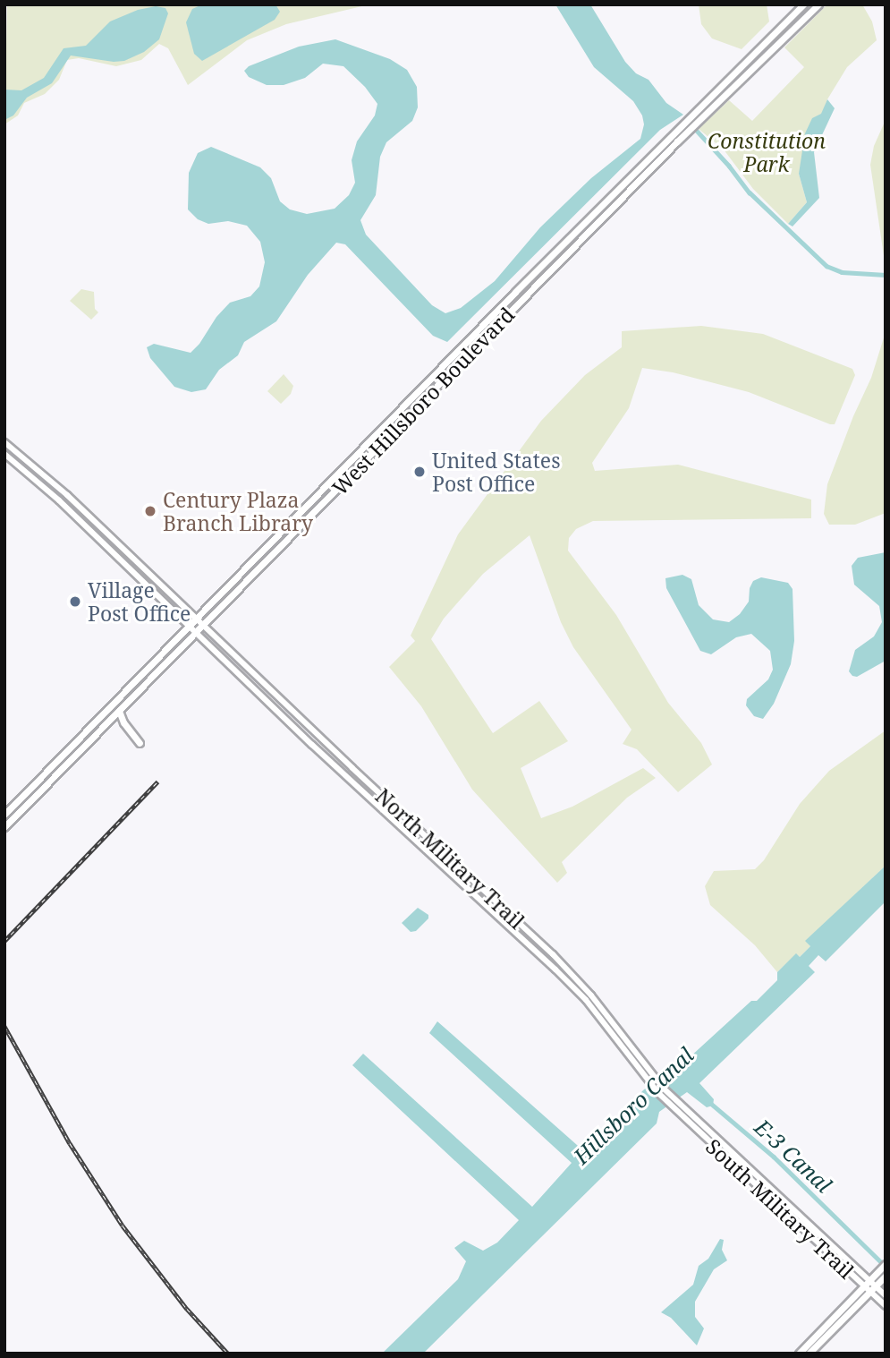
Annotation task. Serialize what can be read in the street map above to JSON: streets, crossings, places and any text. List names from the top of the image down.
{
  "streets": {
    "main road": ["West Hillsboro Boulevard"],
    "street": ["North Military Trail", "South Military Trail"]
  },
  "crossings": [
    ["West Hillsboro Boulevard", "North Military Trail"],
    ["North Military Trail", "South Military Trail"]
  ],
  "water": ["Hillsboro Canal", "E-3 Canal"],
  "parks": ["Constitution Park"],
  "places": ["United States Post Office", "Century Plaza Branch Library", "Village Post Office"]
}
